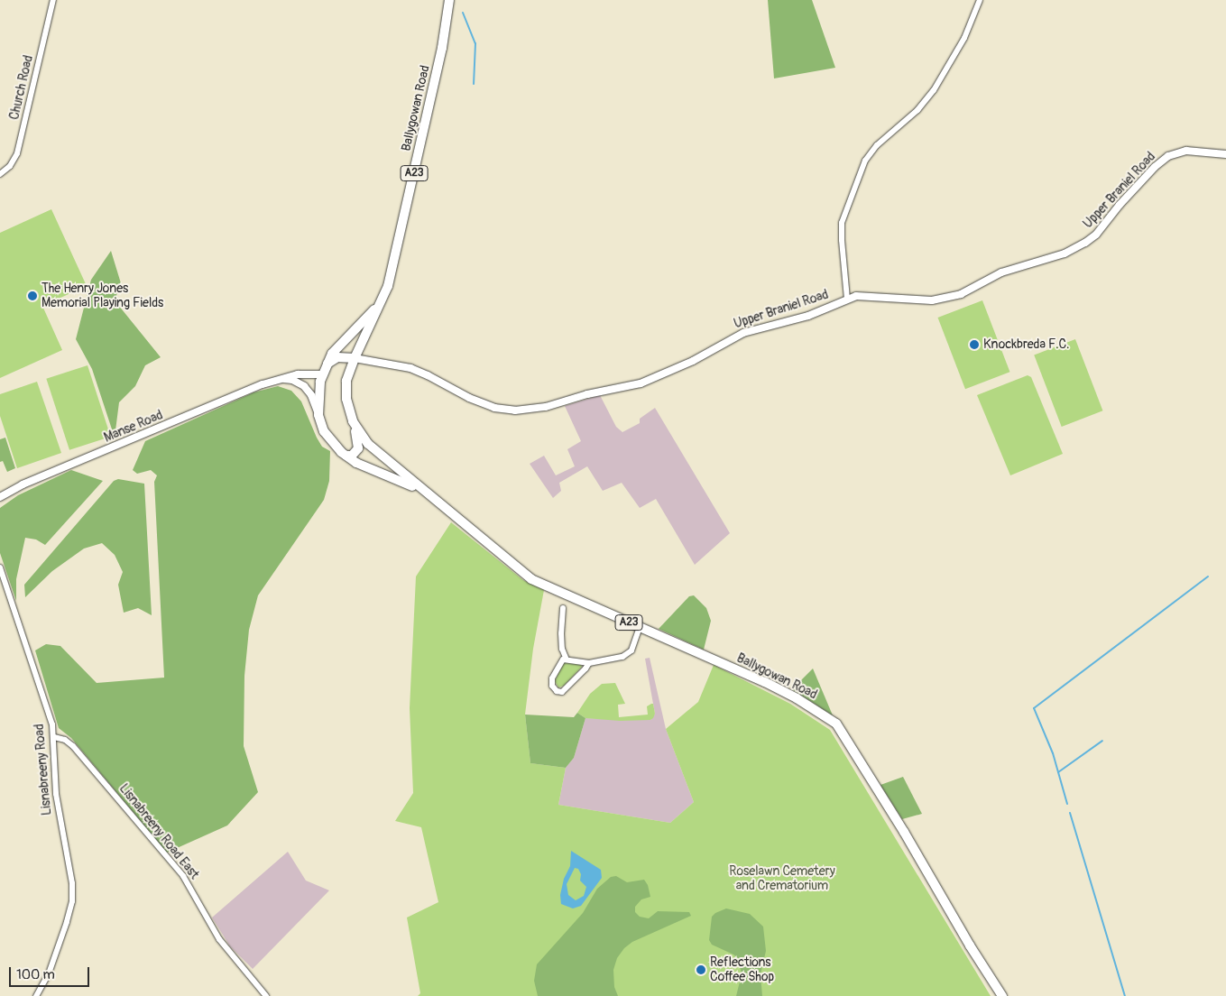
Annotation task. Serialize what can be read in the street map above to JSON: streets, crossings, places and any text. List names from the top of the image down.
{
  "streets": {
    "main road": ["Ballygowan Road", "A23"],
    "street": [
      "Church Road",
      "Upper Braniel Road",
      "Manse Road",
      "Lisnabreeny Road",
      "Lisnabreeny Road East"
    ]
  },
  "crossings": [
    ["Ballygowan Road", "A23"],
    ["Ballygowan Road", "Upper Braniel Road"],
    ["Ballygowan Road", "Manse Road"],
    ["Lisnabreeny Road", "Lisnabreeny Road East"]
  ],
  "parks": ["Roselawn Cemetery and Crematorium"],
  "places": ["The Henry Jones Memorial Playing Fields", "Knockbreda F.C.", "Reflections Coffee Shop"],
  "scale_bar": "100 m"
}
